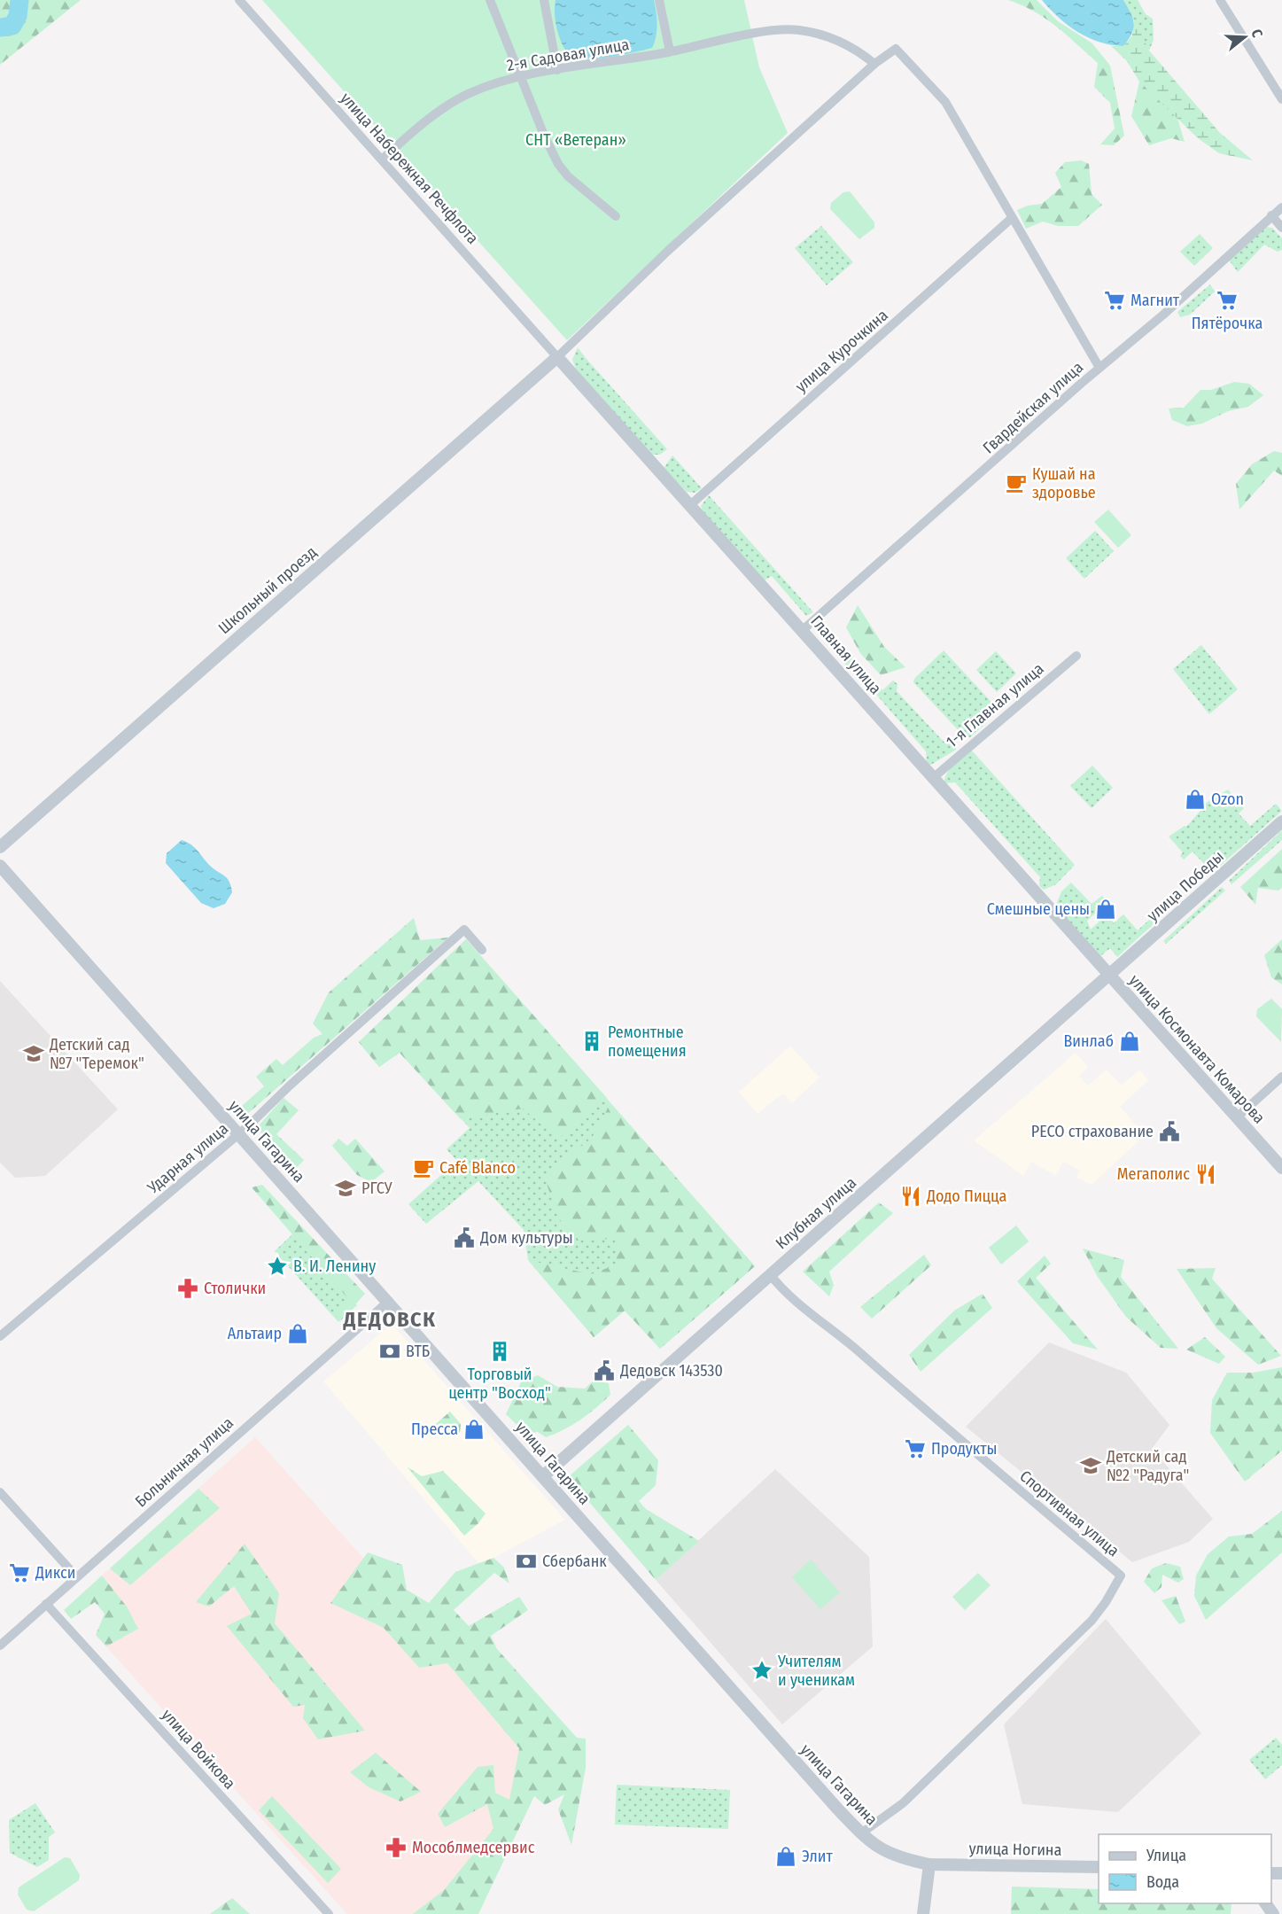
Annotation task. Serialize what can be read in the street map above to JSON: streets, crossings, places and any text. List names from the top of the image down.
{
  "streets": {
    "street": [
      "2-я Садовая улица",
      "улица Набережная Речфлота",
      "улица Курочкина",
      "Гвардейская улица",
      "Школьный проезд",
      "Главная улица",
      "1-я Главная улица",
      "улица Победы",
      "улица Космонавта Комарова",
      "улица Гагарина",
      "Ударная улица",
      "Клубная улица",
      "Больничная улица",
      "Спортивная улица",
      "улица Войкова",
      "улица Ногина"
    ]
  },
  "crossings": [
    ["2-я Садовая улица", "улица Набережная Речфлота"],
    ["улица Набережная Речфлота", "Школьный проезд"],
    ["улица Набережная Речфлота", "Главная улица"],
    ["улица Курочкина", "Главная улица"],
    ["Гвардейская улица", "Главная улица"],
    ["Школьный проезд", "Главная улица"],
    ["Главная улица", "1-я Главная улица"],
    ["Главная улица", "улица Победы"],
    ["Главная улица", "улица Космонавта Комарова"],
    ["Главная улица", "Клубная улица"],
    ["улица Победы", "улица Космонавта Комарова"],
    ["улица Победы", "Клубная улица"],
    ["улица Космонавта Комарова", "Клубная улица"],
    ["улица Гагарина", "Ударная улица"],
    ["улица Гагарина", "Клубная улица"],
    ["улица Гагарина", "Больничная улица"],
    ["улица Гагарина", "Спортивная улица"],
    ["улица Гагарина", "улица Ногина"],
    ["Клубная улица", "Спортивная улица"],
    ["Больничная улица", "улица Войкова"]
  ],
  "districts": ["ДЕДОВСК"],
  "parks": ["СНТ «Ветеран»"],
  "places": {
    "supermarket": [
      "Магнит",
      "Пятёрочка",
      "Продукты",
      "Дикси"
    ],
    "cafe": ["Кушай на здоровье", "Café Blanco"],
    "shop": [
      "Ozon",
      "Смешные цены",
      "Винлаб",
      "Альтаир",
      "Пресса",
      "Элит"
    ],
    "building": ["Ремонтные помещения", "Торговый центр \"Восход\""],
    "school or university": ["Детский сад №7 \"Теремок\"", "РГСУ", "Детский сад №2 \"Радуга\""],
    "public building": ["РЕСО страхование", "Дом культуры", "Дедовск 143530"],
    "restaurant": ["Мегаполис", "Додо Пицца"],
    "place": ["В. И. Ленину", "Учителям и ученикам"],
    "pharmacy": ["Столички", "Мособлмедсервис"],
    "bank": ["ВТБ", "Сбербанк"]
  },
  "legend": ["Улица", "Вода"],
  "north": "right"
}
